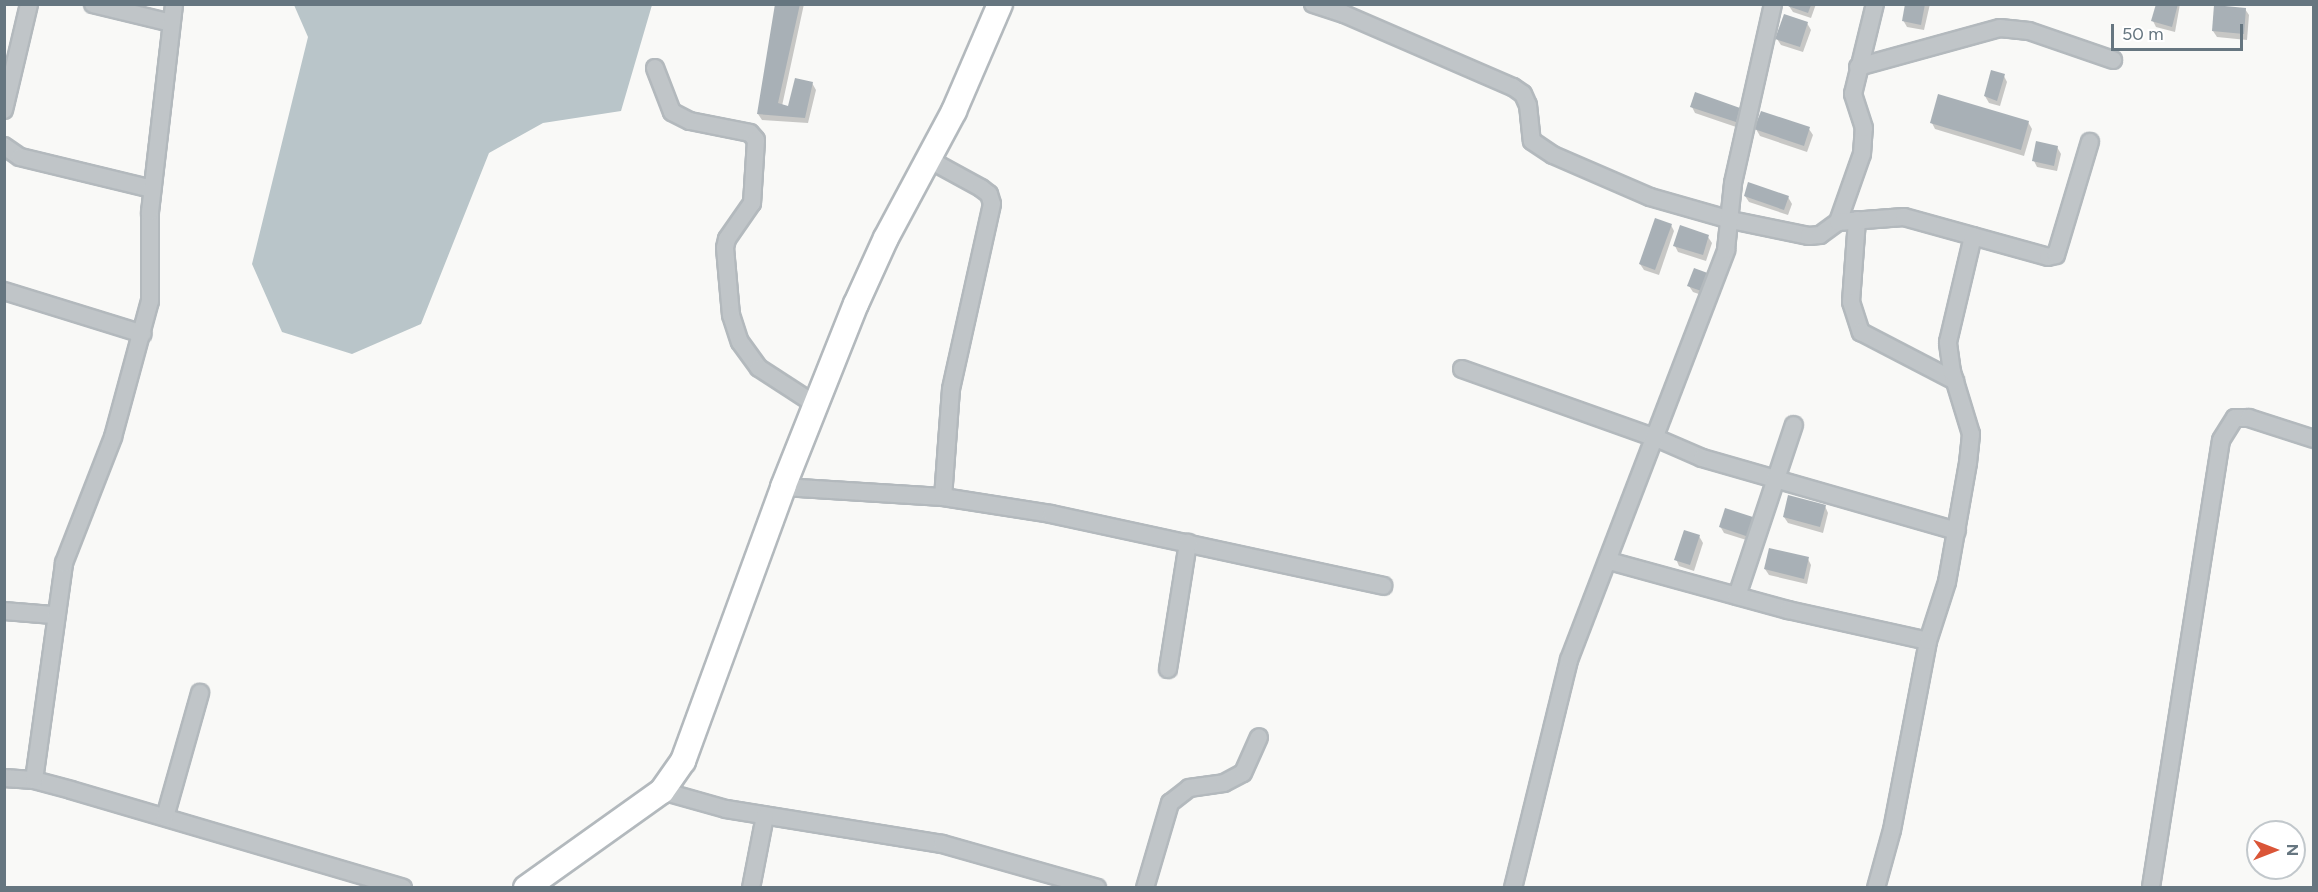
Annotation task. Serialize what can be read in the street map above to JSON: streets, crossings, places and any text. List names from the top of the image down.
{
  "scale_bar": "50 m",
  "north": "right"
}
